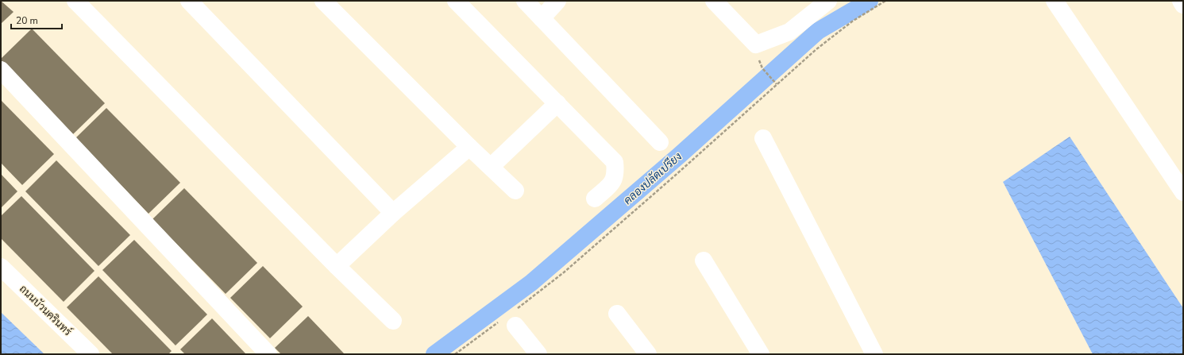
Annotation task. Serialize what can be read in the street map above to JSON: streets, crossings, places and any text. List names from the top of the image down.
{
  "streets": {
    "street": ["ถนนบัวนครินทร์"]
  },
  "water": ["คลองปลัดเปรียง"],
  "scale_bar": "20 m"
}
